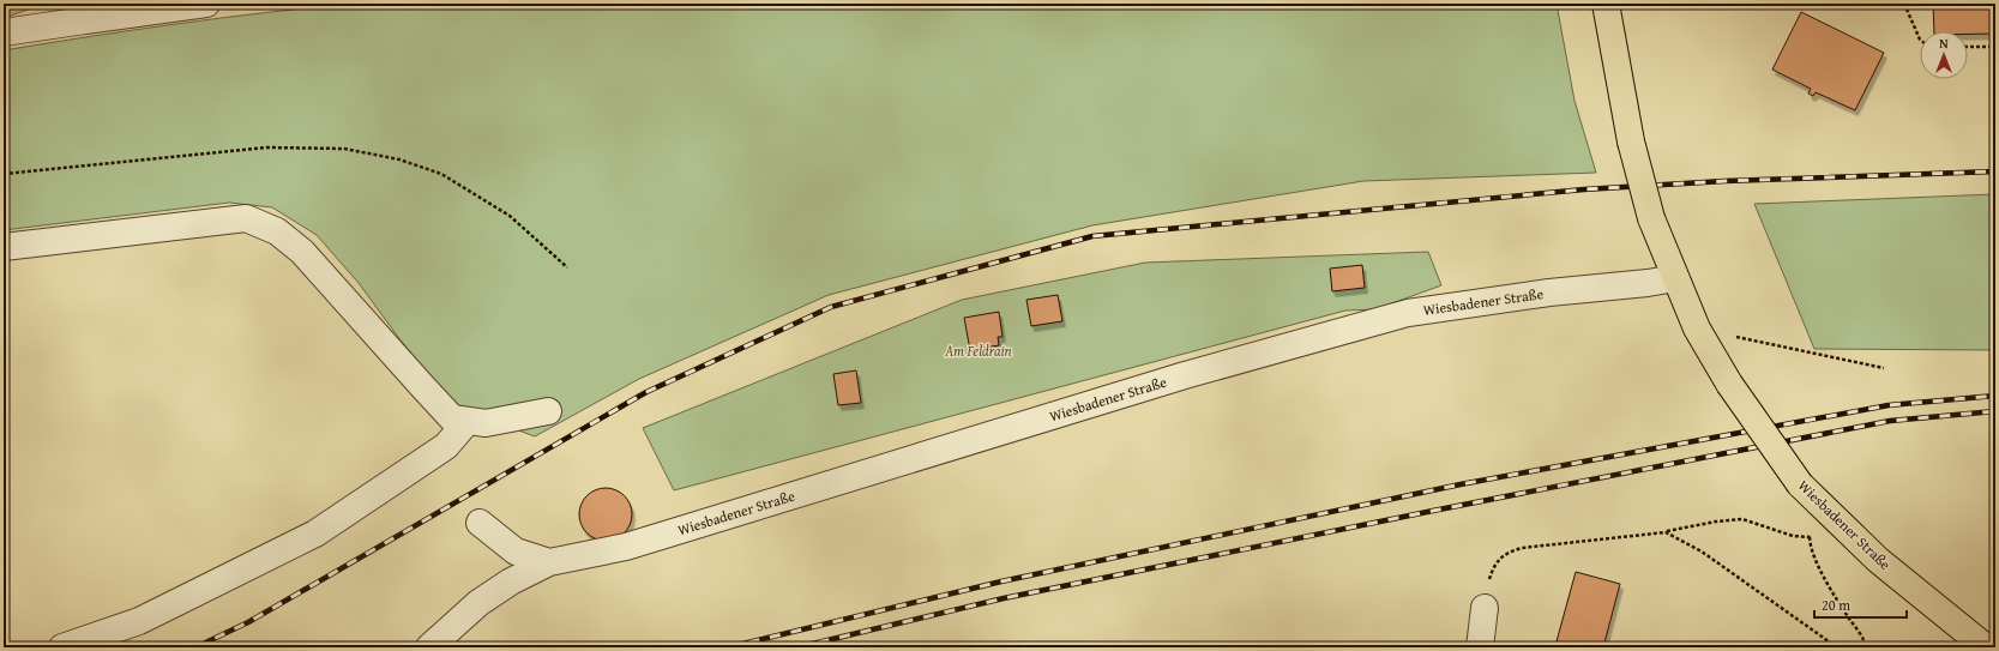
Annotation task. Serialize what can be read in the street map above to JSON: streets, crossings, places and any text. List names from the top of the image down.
{
  "streets": {
    "main road": ["Wiesbadener Straße"]
  },
  "parks": ["Am Feldrain"],
  "scale_bar": "20 m",
  "north": "top"
}
